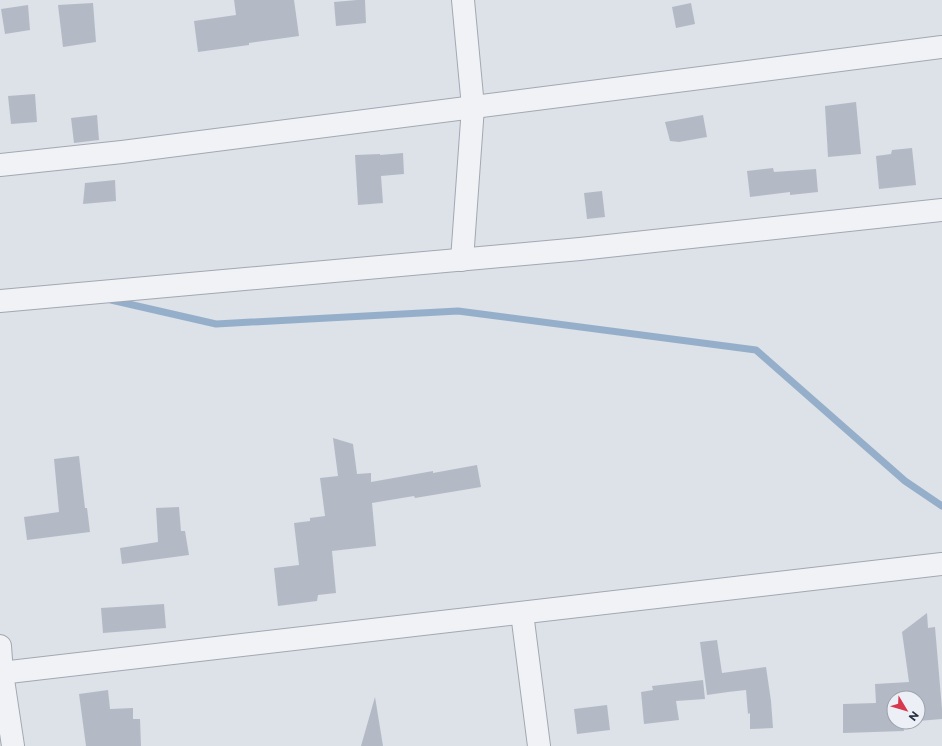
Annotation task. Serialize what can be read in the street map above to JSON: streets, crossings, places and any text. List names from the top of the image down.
{
  "north": "bottom right"
}
